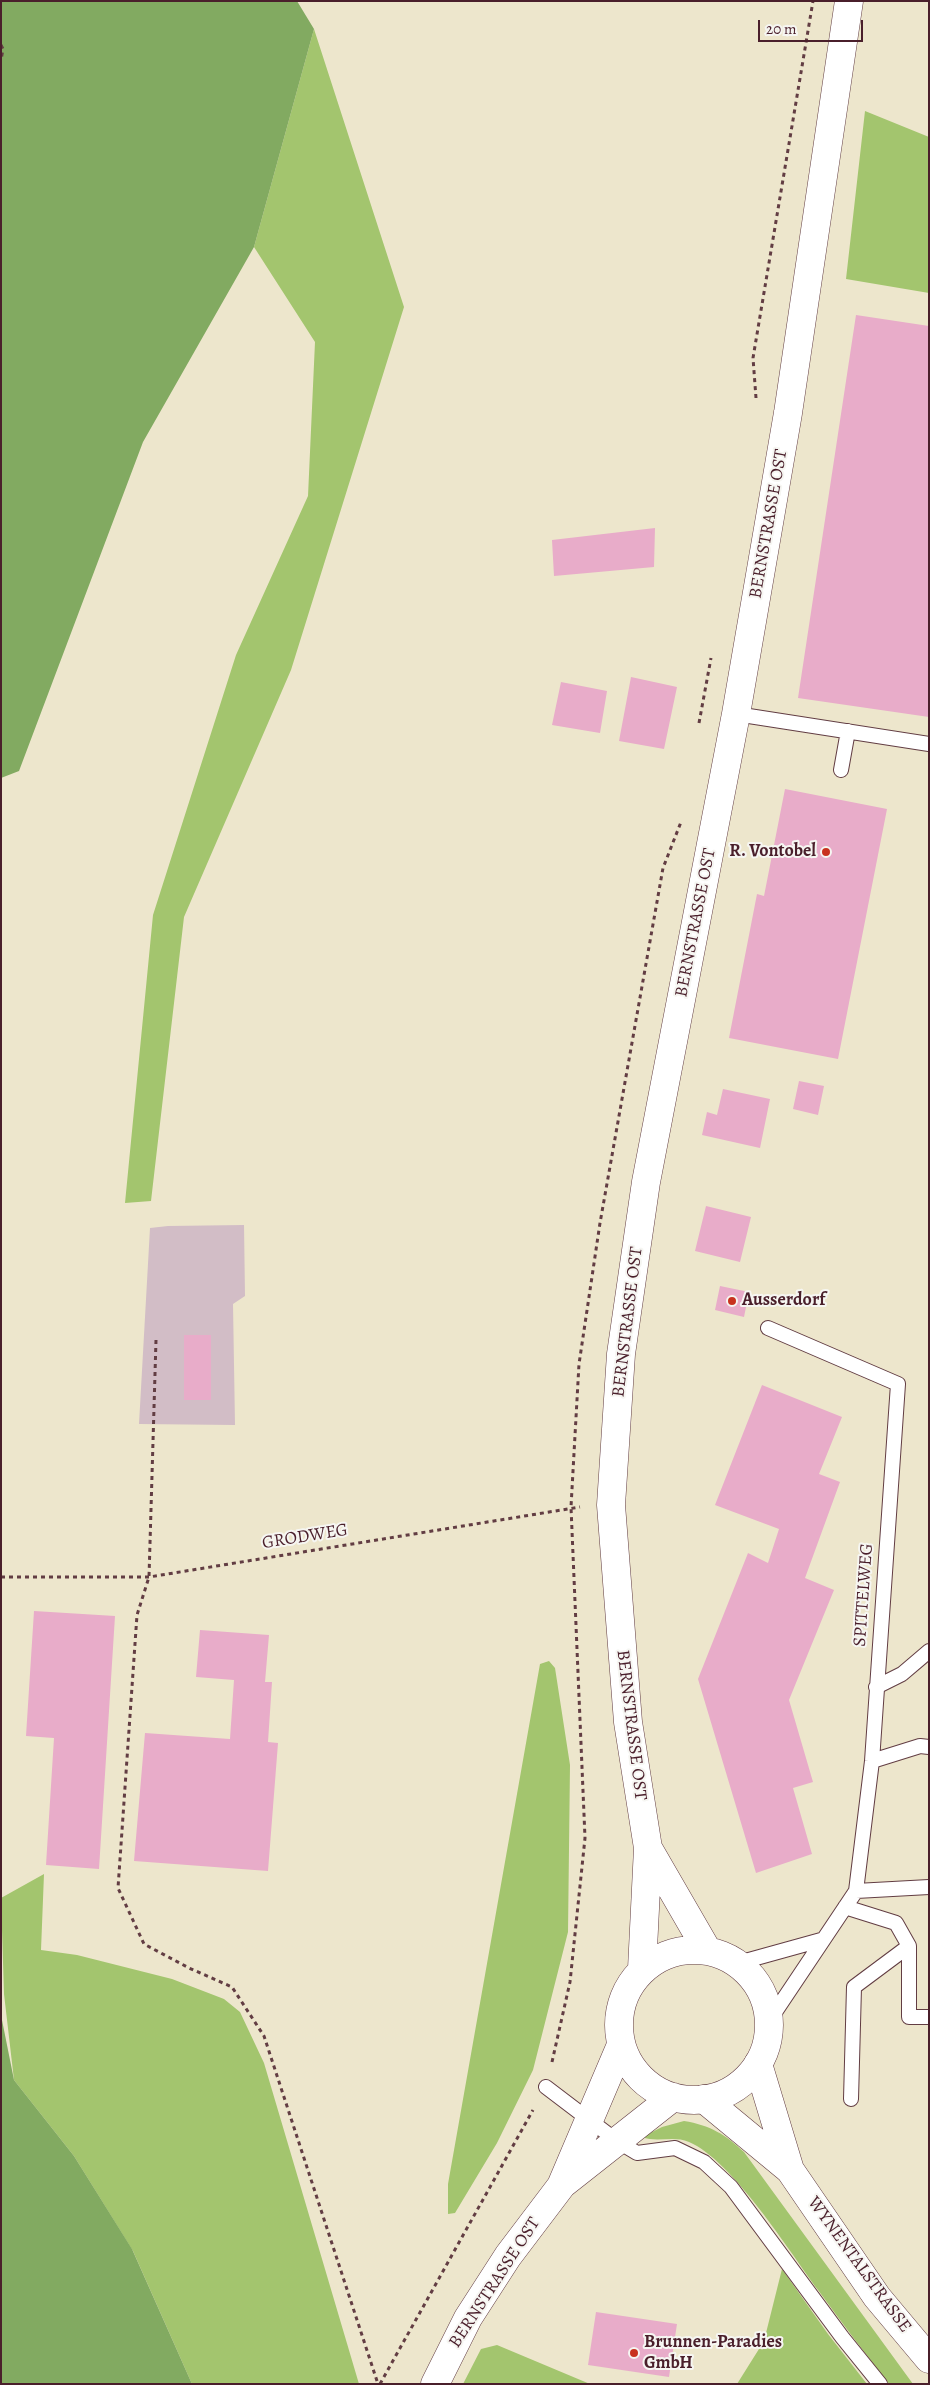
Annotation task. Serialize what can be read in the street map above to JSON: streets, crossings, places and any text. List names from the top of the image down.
{
  "streets": {
    "main road": ["BERNSTRASSE OST", "WYNENTALSTRASSE"],
    "lane": ["SPITTELWEG"],
    "path": ["GRODWEG"]
  },
  "crossings": [
    ["BERNSTRASSE OST", "GRODWEG"],
    ["BERNSTRASSE OST", "SPITTELWEG"],
    ["BERNSTRASSE OST", "WYNENTALSTRASSE"],
    ["SPITTELWEG", "WYNENTALSTRASSE"]
  ],
  "places": ["R. Vontobel", "Ausserdorf", "Brunnen-Paradies GmbH"],
  "scale_bar": "20 m"
}
